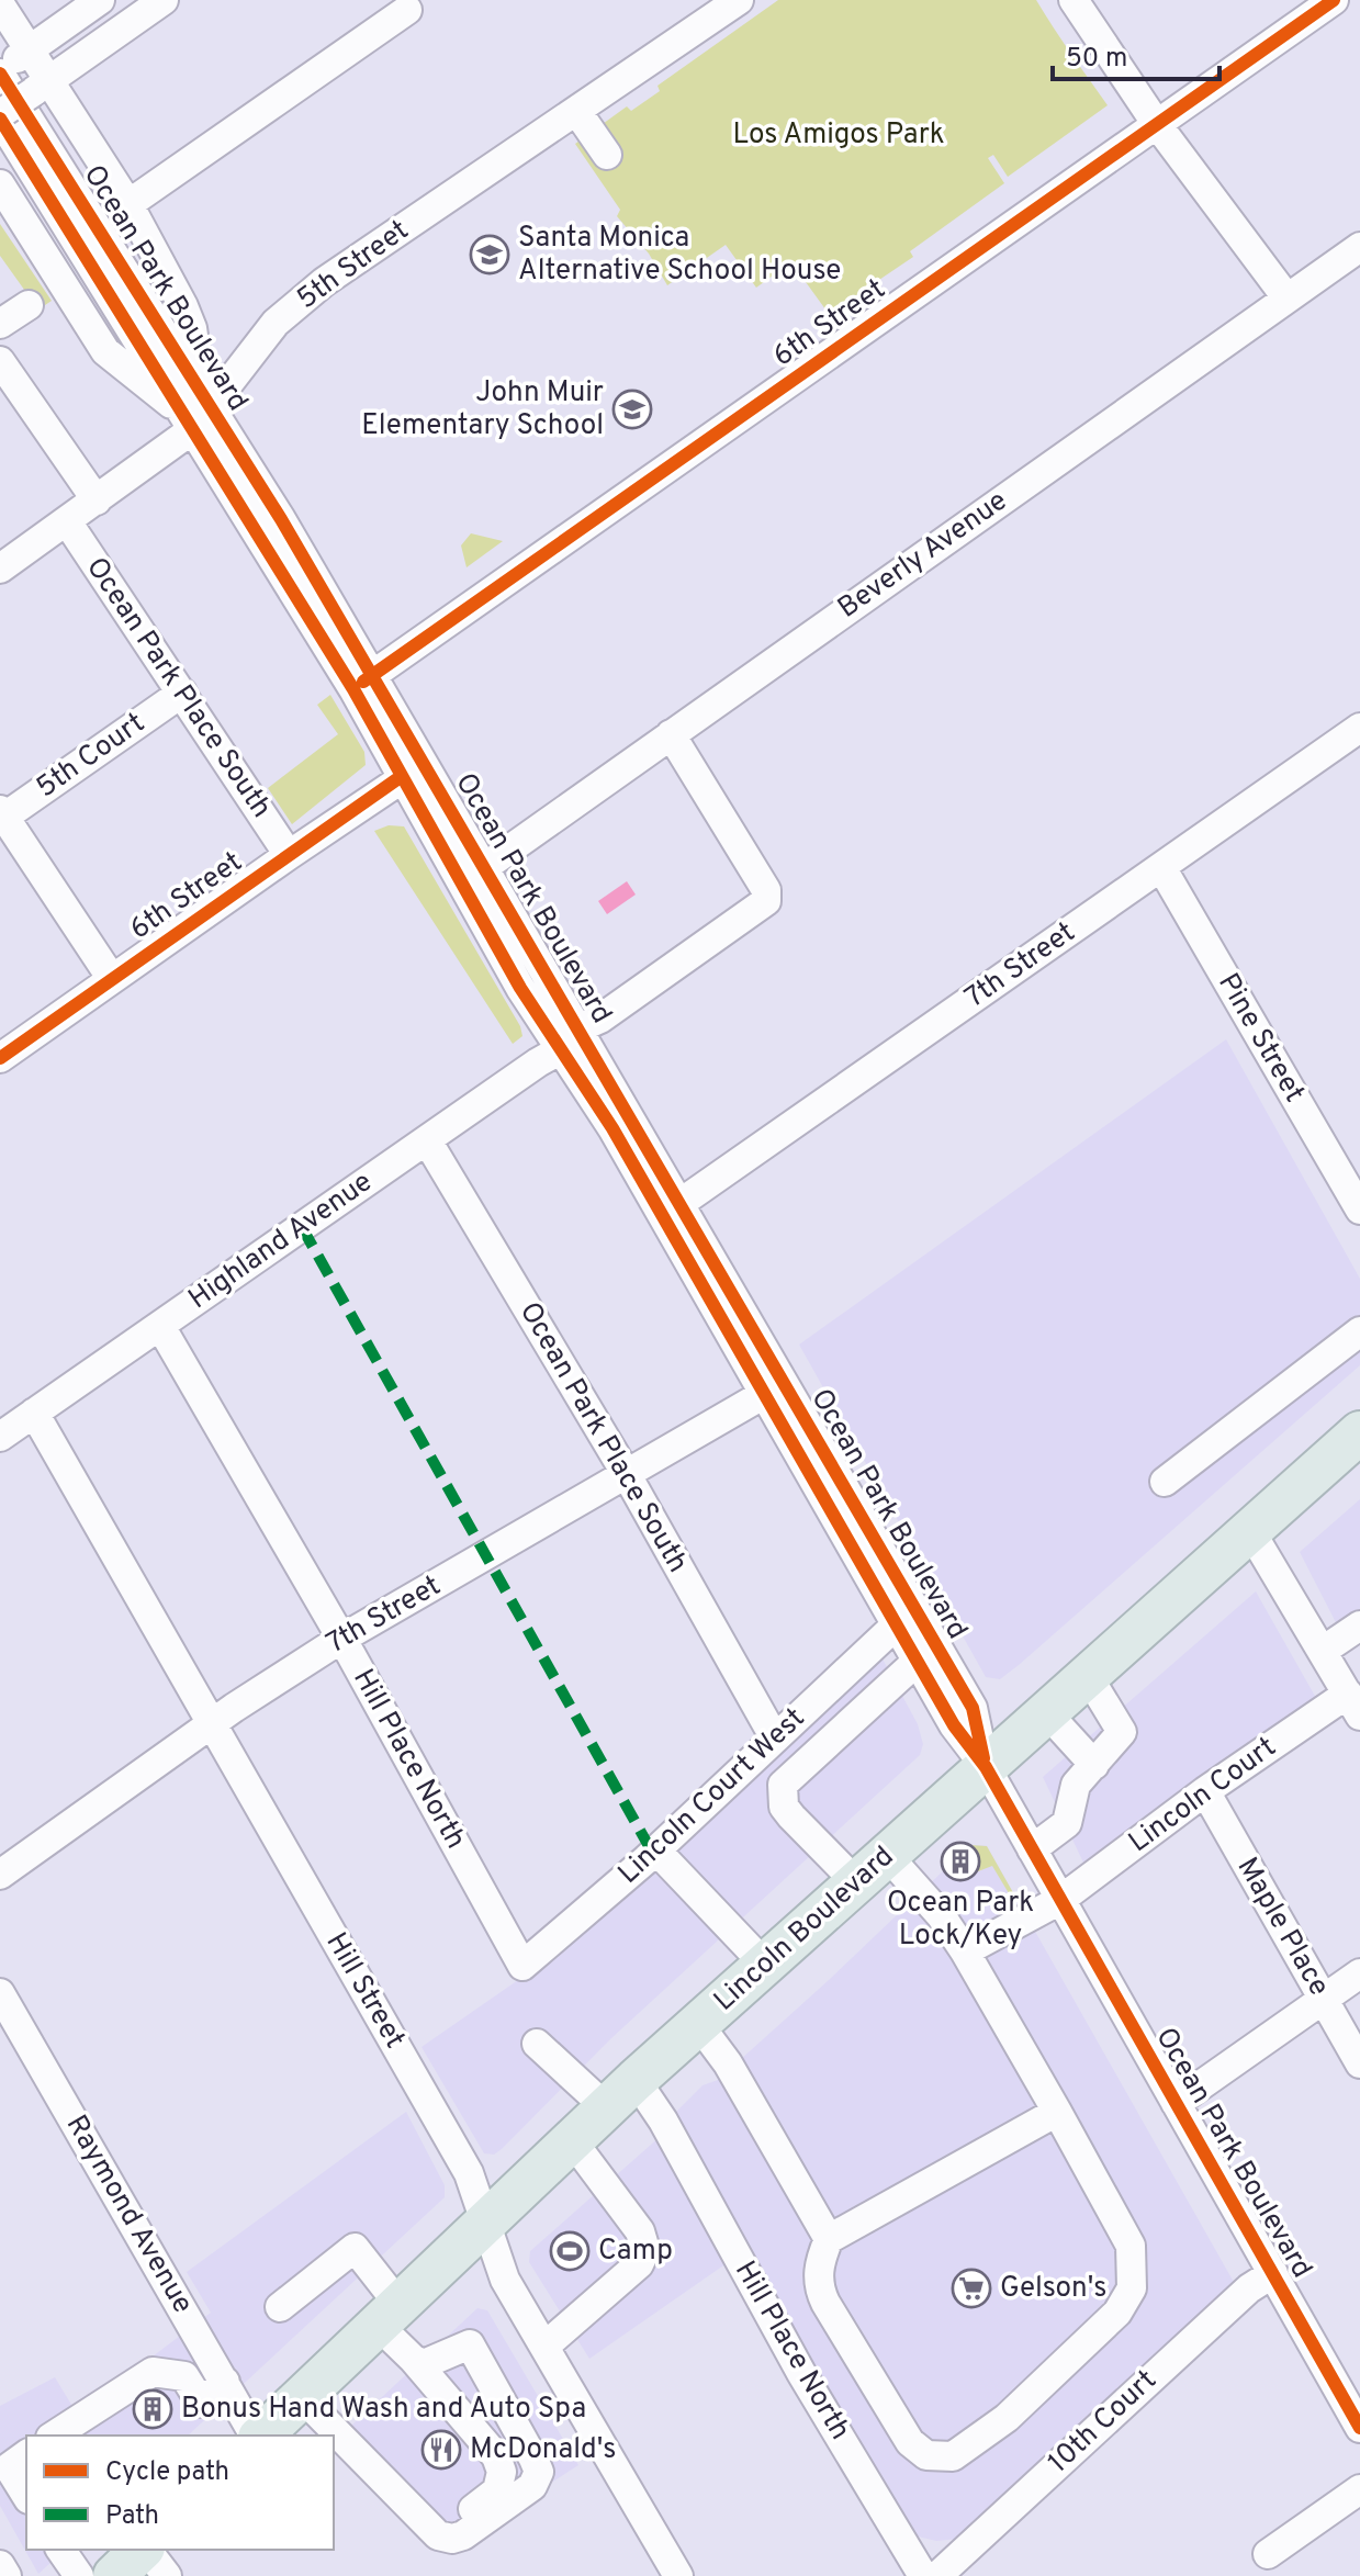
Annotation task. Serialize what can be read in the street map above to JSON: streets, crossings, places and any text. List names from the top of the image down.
{
  "streets": {
    "highway": ["Lincoln Boulevard"],
    "street": [
      "5th Street",
      "Ocean Park Boulevard",
      "6th Street",
      "Beverly Avenue",
      "Ocean Park Place South",
      "5th Court",
      "7th Street",
      "Pine Street",
      "Highland Avenue",
      "Hill Place North",
      "Lincoln Court",
      "Lincoln Court West",
      "Maple Place",
      "Hill Street",
      "Raymond Avenue",
      "10th Court"
    ]
  },
  "crossings": [
    ["5th Street", "Ocean Park Boulevard"],
    ["5th Street", "Ocean Park Place South"],
    ["Ocean Park Boulevard", "6th Street"],
    ["Ocean Park Boulevard", "Beverly Avenue"],
    ["Ocean Park Boulevard", "7th Street"],
    ["Ocean Park Boulevard", "Highland Avenue"],
    ["Ocean Park Boulevard", "Lincoln Court"],
    ["Ocean Park Boulevard", "Lincoln Court West"],
    ["Ocean Park Boulevard", "Lincoln Boulevard"],
    ["Ocean Park Boulevard", "10th Court"],
    ["6th Street", "Ocean Park Place South"],
    ["Beverly Avenue", "Highland Avenue"],
    ["Ocean Park Place South", "5th Court"],
    ["Ocean Park Place South", "7th Street"],
    ["Ocean Park Place South", "Highland Avenue"],
    ["Ocean Park Place South", "Lincoln Court West"],
    ["7th Street", "Pine Street"],
    ["7th Street", "Hill Place North"],
    ["7th Street", "Hill Street"],
    ["Highland Avenue", "Hill Place North"],
    ["Highland Avenue", "Hill Street"],
    ["Hill Place North", "Lincoln Court West"],
    ["Hill Place North", "Lincoln Boulevard"],
    ["Lincoln Court", "Maple Place"],
    ["Lincoln Boulevard", "Hill Street"]
  ],
  "parks": ["Los Amigos Park"],
  "places": {
    "school or university": ["Santa Monica Alternative School House", "John Muir Elementary School"],
    "building": ["Ocean Park Lock/Key", "Bonus Hand Wash and Auto Spa"],
    "sports": ["Camp"],
    "supermarket": ["Gelson's"],
    "restaurant": ["McDonald's"]
  },
  "legend": ["Cycle path", "Path"],
  "scale_bar": "50 m"
}
